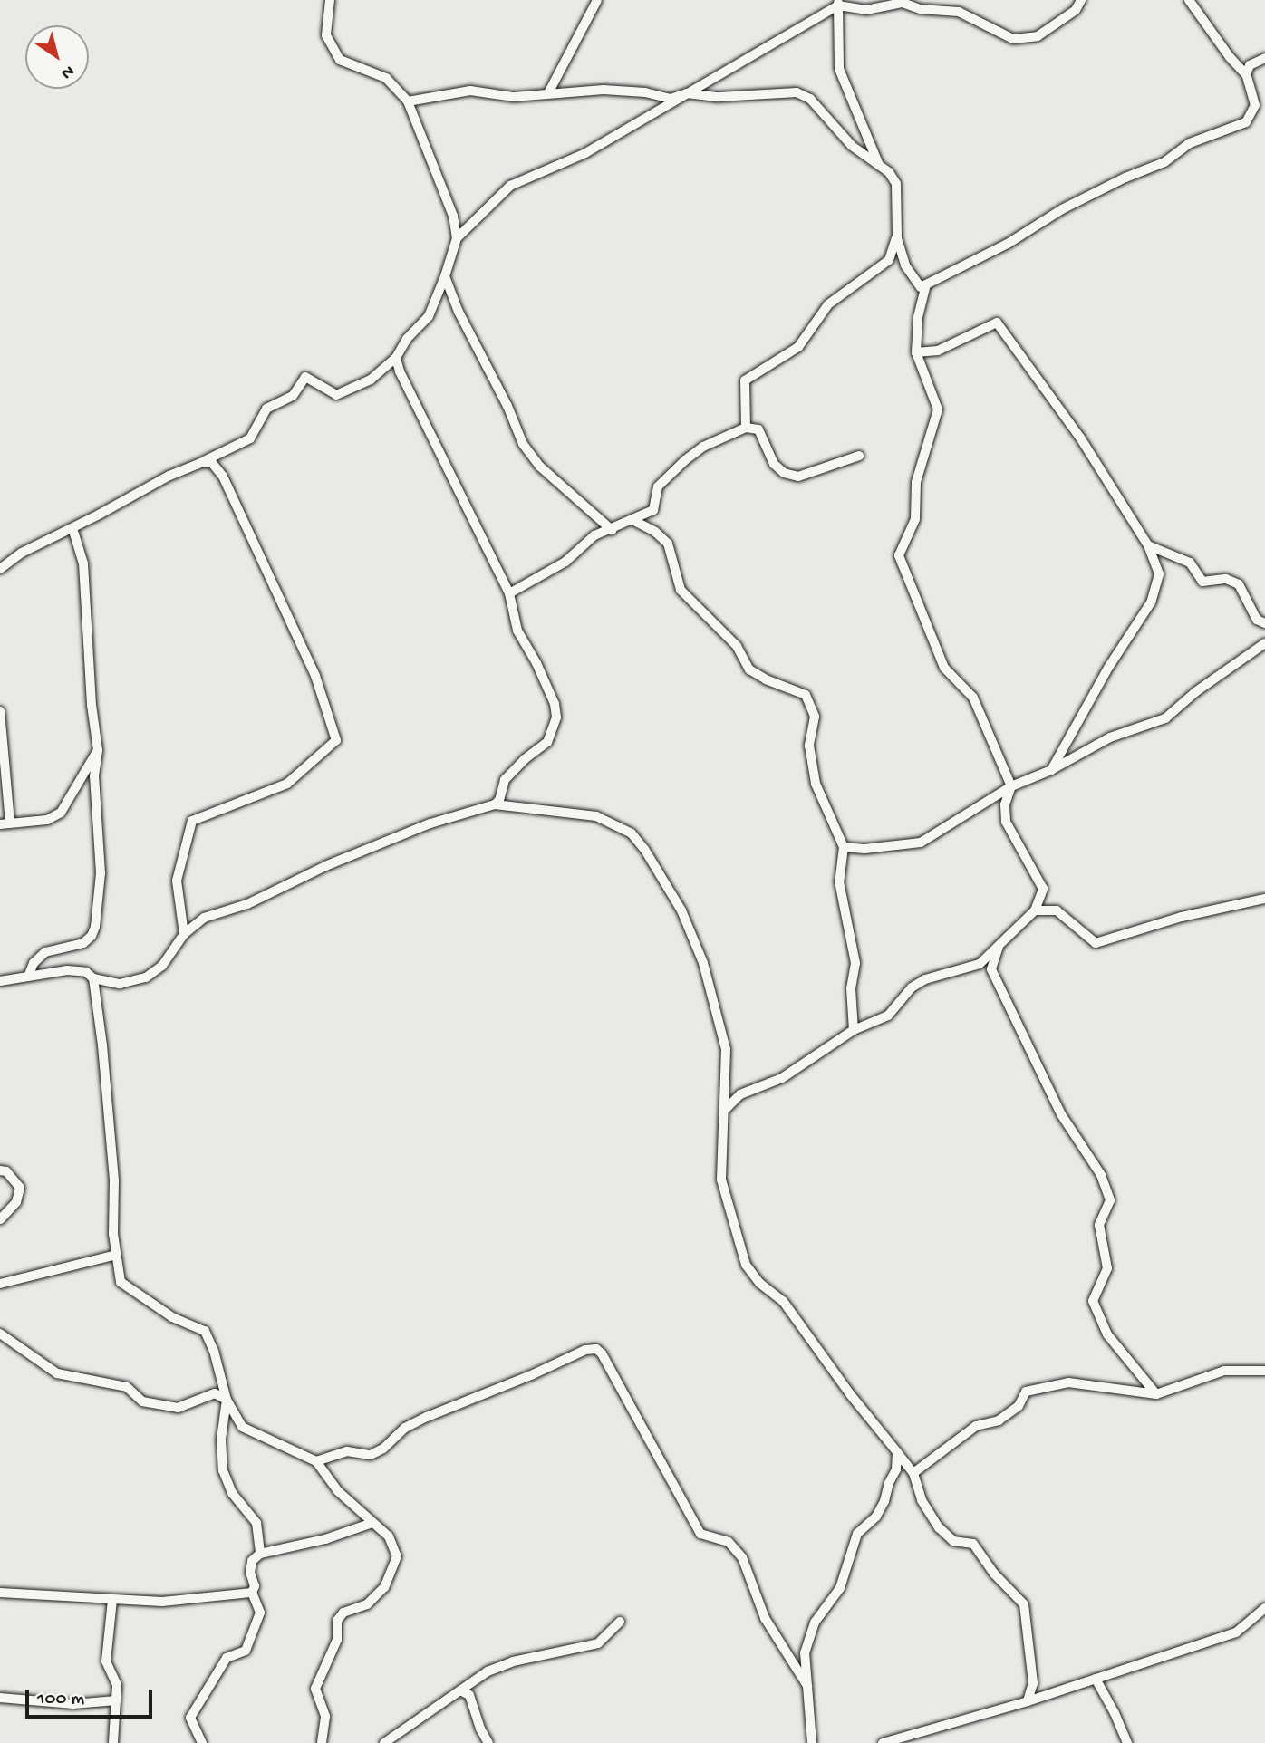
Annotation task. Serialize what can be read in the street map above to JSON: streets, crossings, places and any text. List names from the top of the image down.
{
  "scale_bar": "100 m",
  "north": "bottom right"
}
